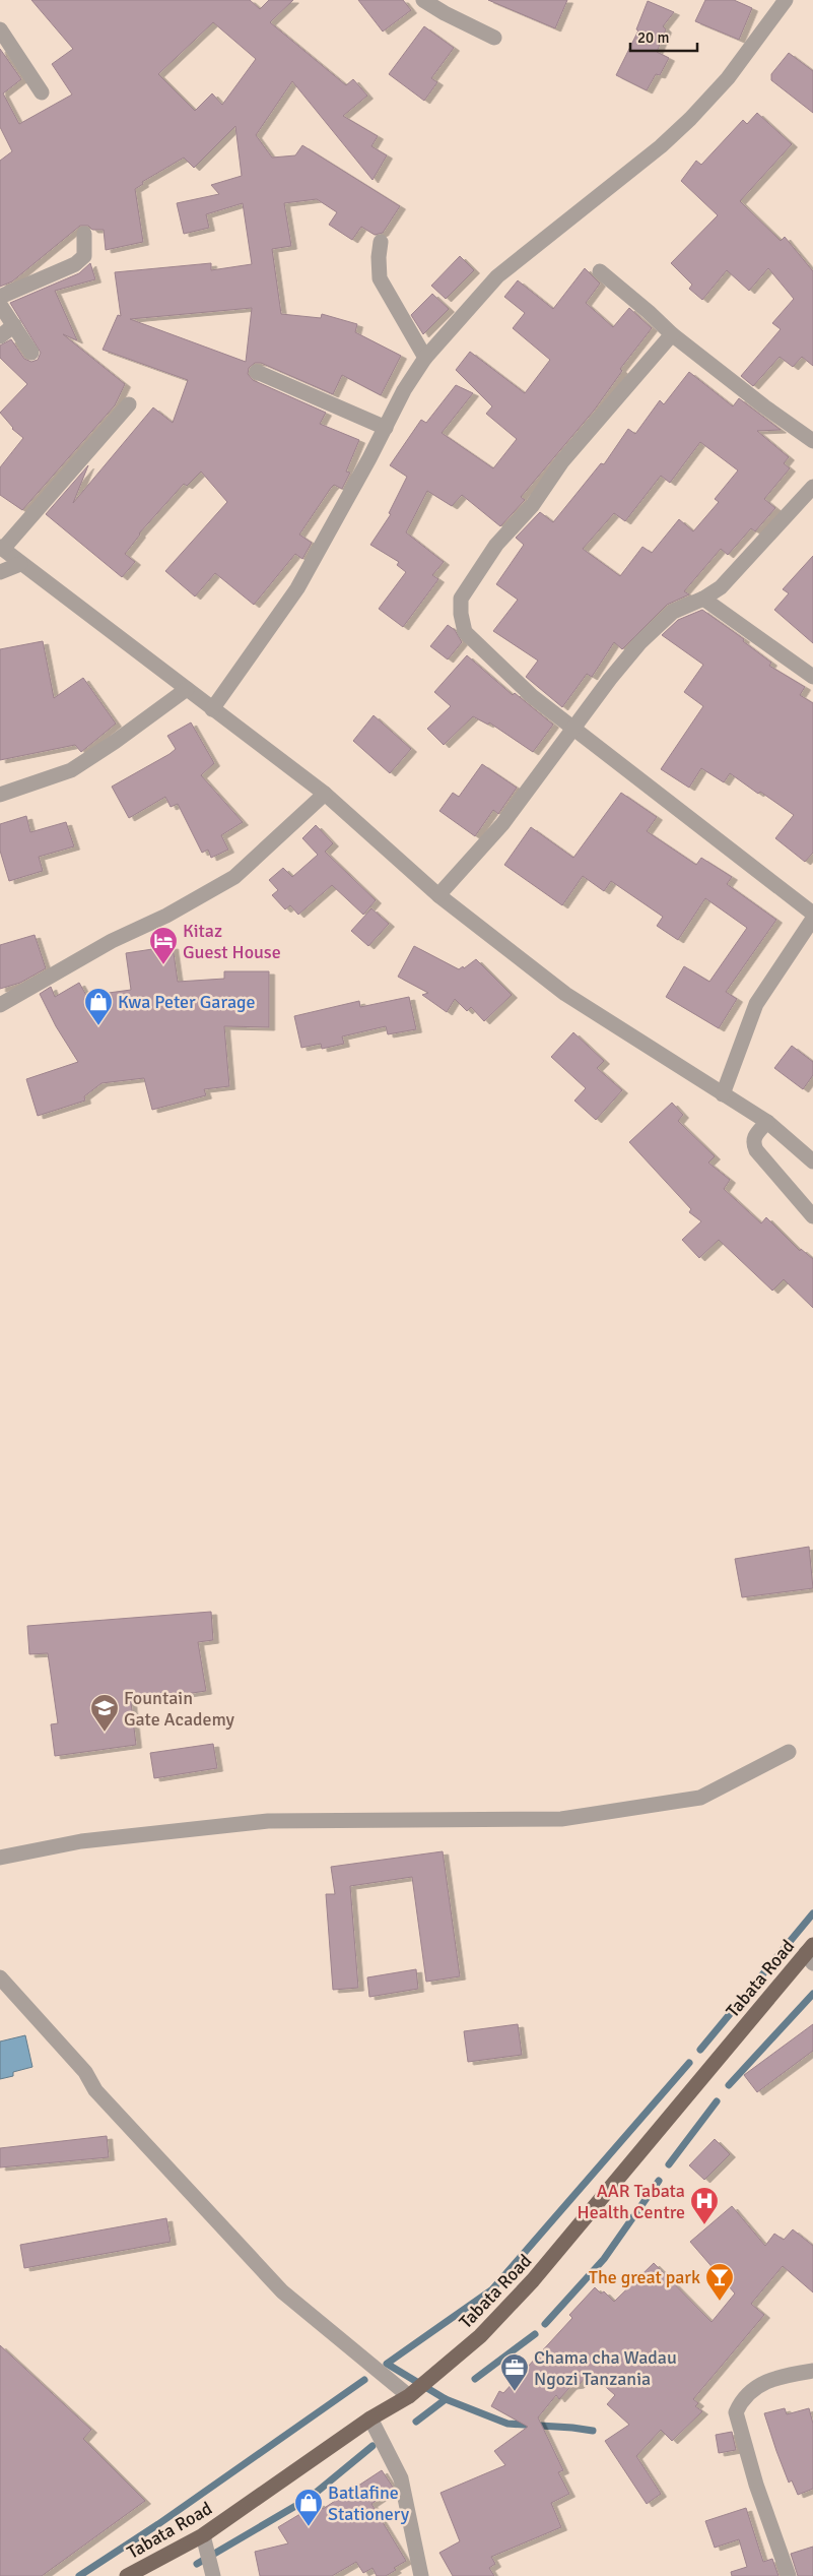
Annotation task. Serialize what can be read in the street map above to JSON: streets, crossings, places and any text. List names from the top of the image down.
{
  "streets": {
    "main road": ["Tabata Road"]
  },
  "places": {
    "hotel": ["Kitaz Guest House"],
    "shop": ["Kwa Peter Garage", "Batlafine Stationery"],
    "school or university": ["Fountain Gate Academy"],
    "hospital": ["AAR Tabata Health Centre"],
    "bar": ["The great park"],
    "office": ["Chama cha Wadau Ngozi Tanzania"]
  },
  "scale_bar": "20 m"
}
